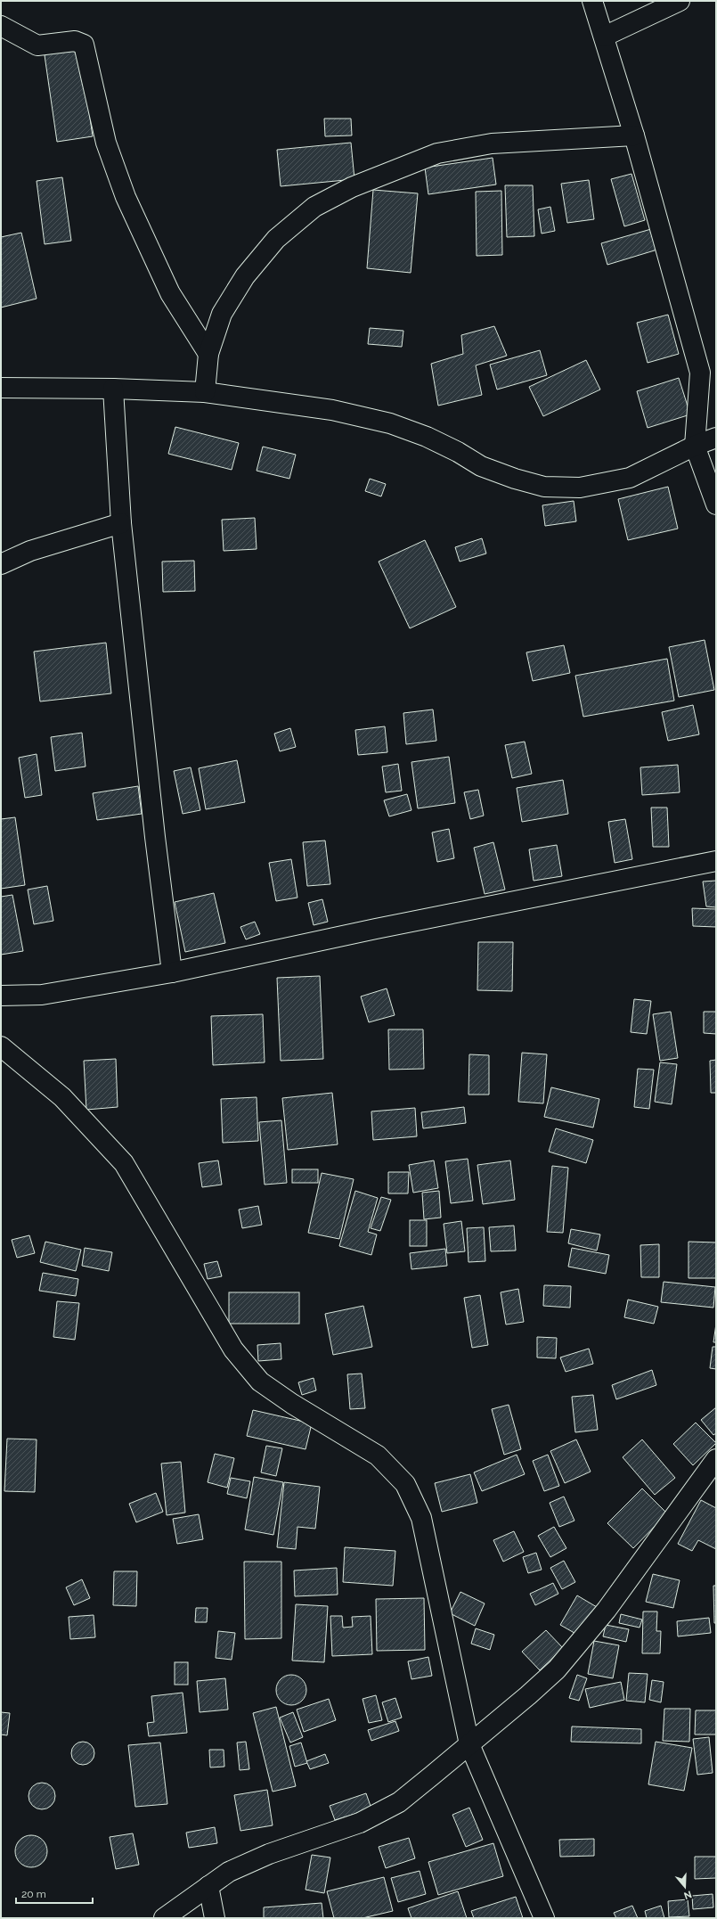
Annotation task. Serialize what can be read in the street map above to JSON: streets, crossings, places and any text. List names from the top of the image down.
{
  "scale_bar": "20 m",
  "north": "bottom"
}
